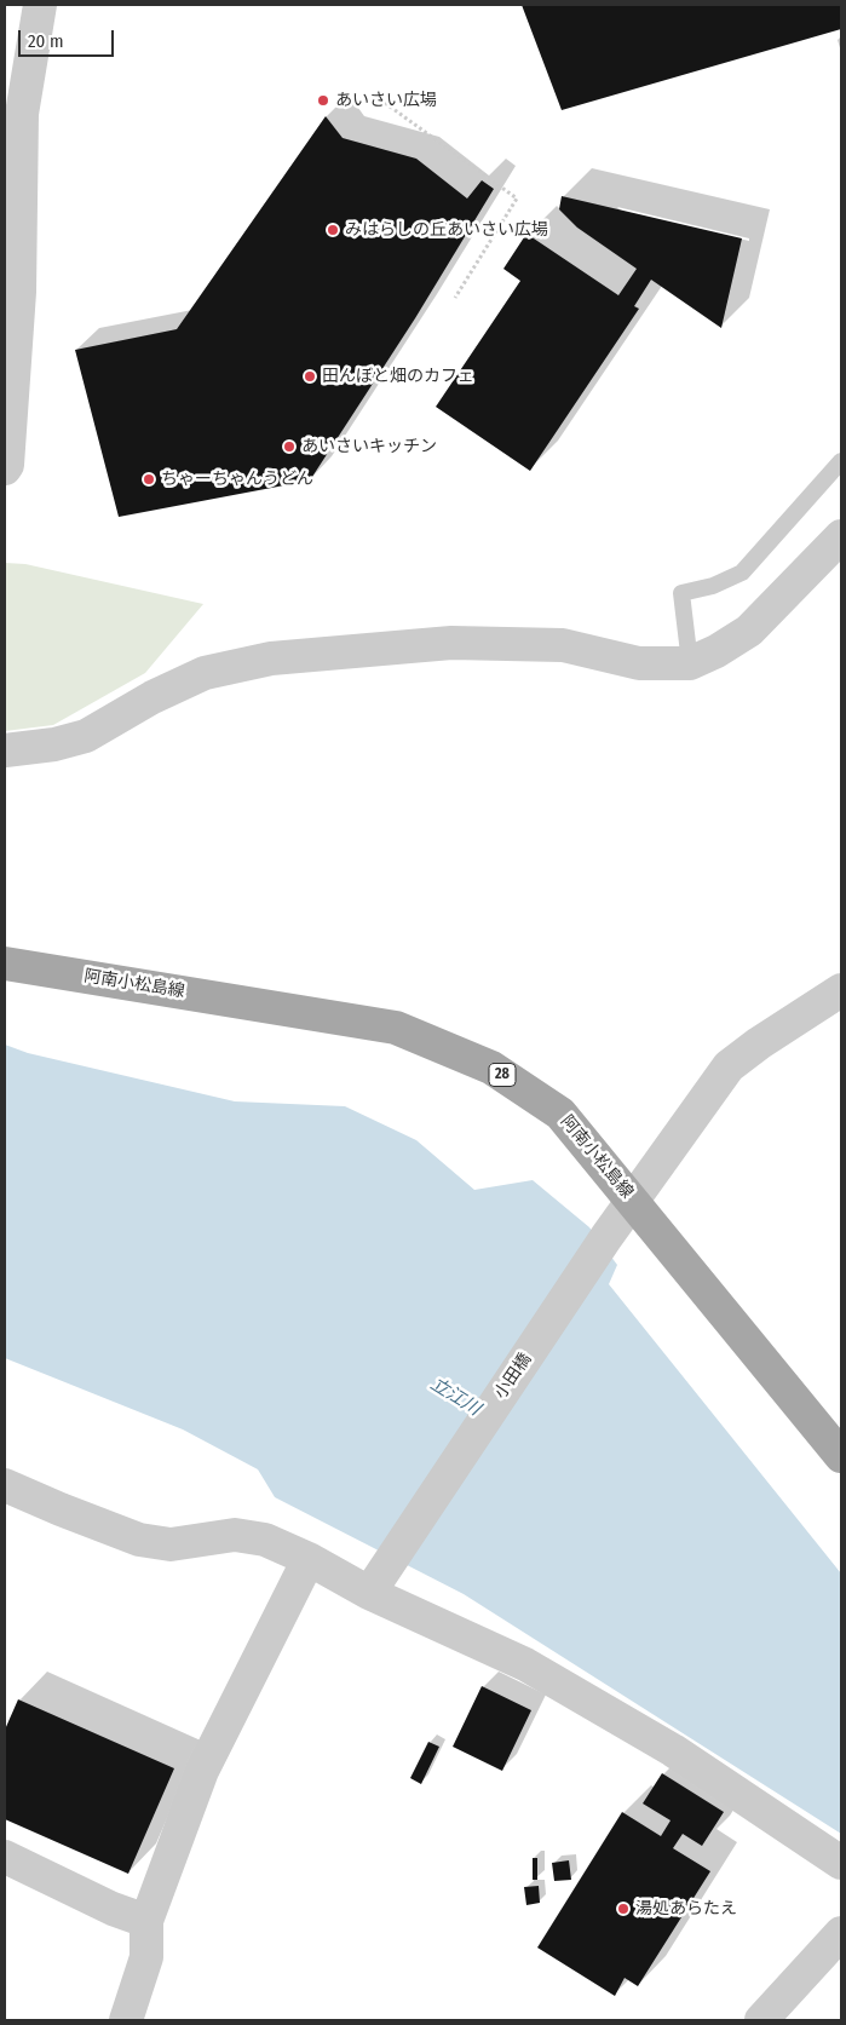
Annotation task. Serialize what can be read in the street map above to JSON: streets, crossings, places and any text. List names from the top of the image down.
{
  "streets": {
    "main road": ["阿南小松島線", "28"],
    "street": ["小田橋"]
  },
  "crossings": [
    ["阿南小松島線", "小田橋"]
  ],
  "water": ["立江川"],
  "places": [
    "あいさい広場",
    "みはらしの丘あいさい広場",
    "田んぼと畑のカフェ",
    "あいさいキッチン",
    "ちゃーちゃんうどん",
    "湯処あらたえ"
  ],
  "scale_bar": "20 m"
}
